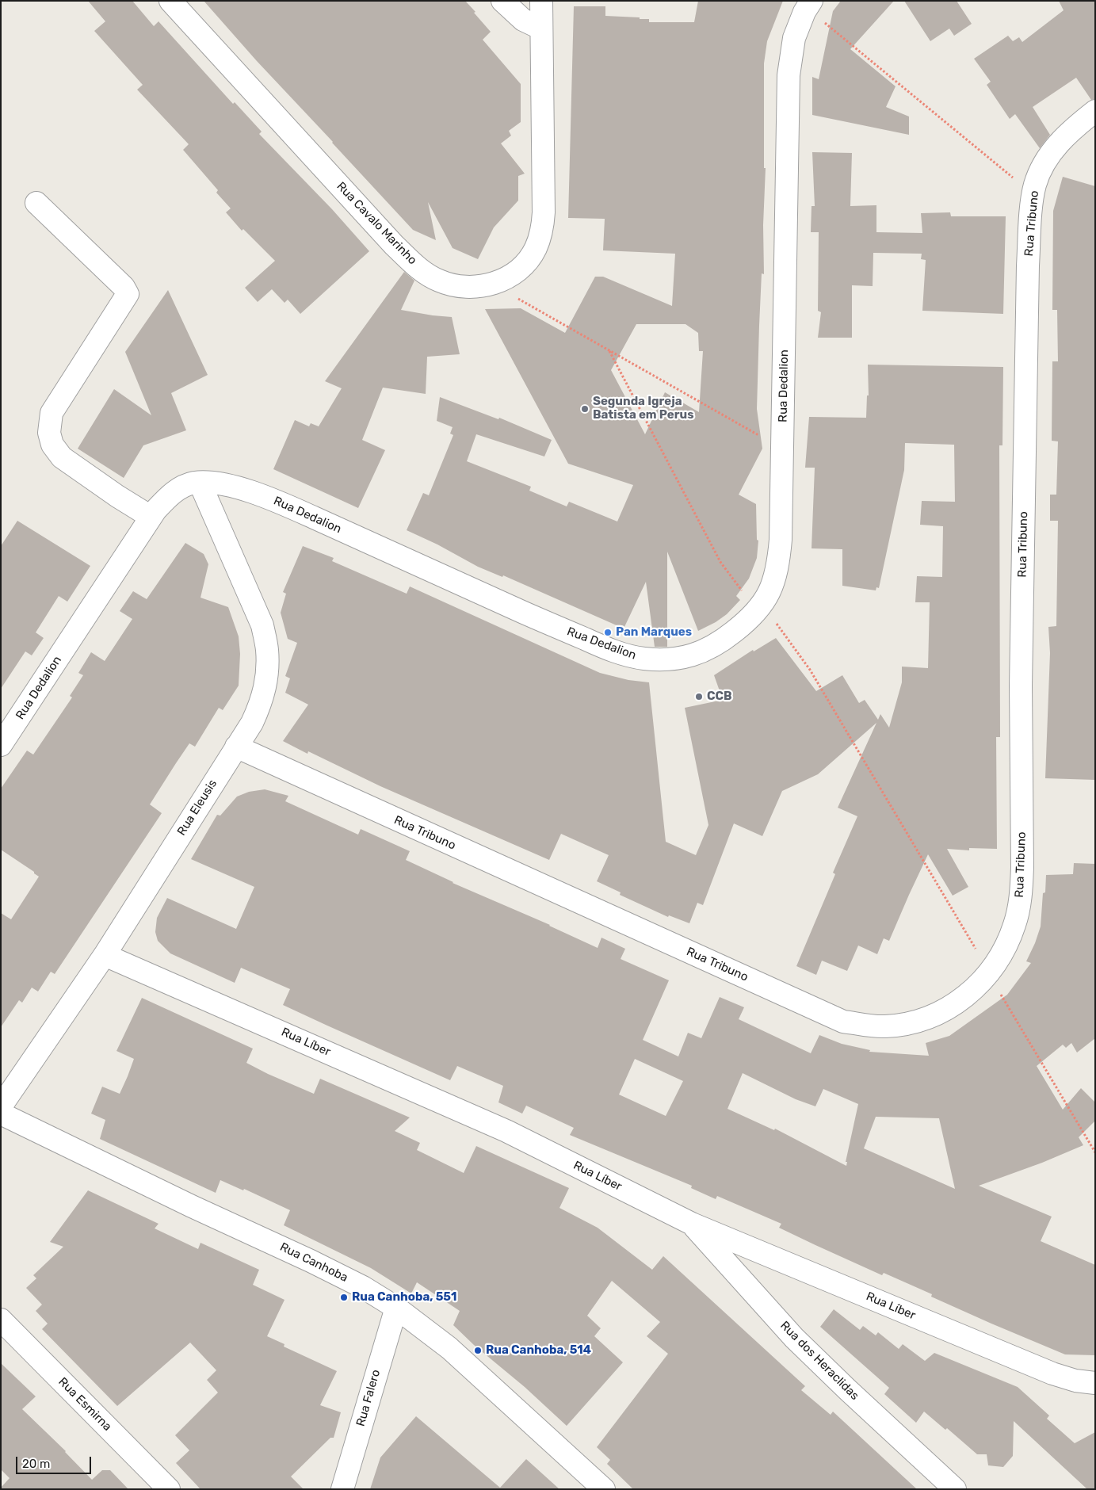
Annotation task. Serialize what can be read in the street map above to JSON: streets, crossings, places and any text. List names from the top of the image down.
{
  "streets": {
    "street": [
      "Rua Cavalo Marinho",
      "Rua Tribuno",
      "Rua Dedalion",
      "Rua Eleusis",
      "Rua Líber",
      "Rua Canhoba",
      "Rua dos Heraclidas",
      "Rua Falero",
      "Rua Esmirna"
    ]
  },
  "crossings": [
    ["Rua Tribuno", "Rua Eleusis"],
    ["Rua Dedalion", "Rua Eleusis"],
    ["Rua Eleusis", "Rua Líber"],
    ["Rua Líber", "Rua dos Heraclidas"],
    ["Rua Canhoba", "Rua Falero"]
  ],
  "places": [
    "Segunda Igreja Batista em Perus",
    "Pan Marques",
    "CCB",
    "Rua Canhoba, 551",
    "Rua Canhoba, 514"
  ],
  "scale_bar": "20 m"
}
